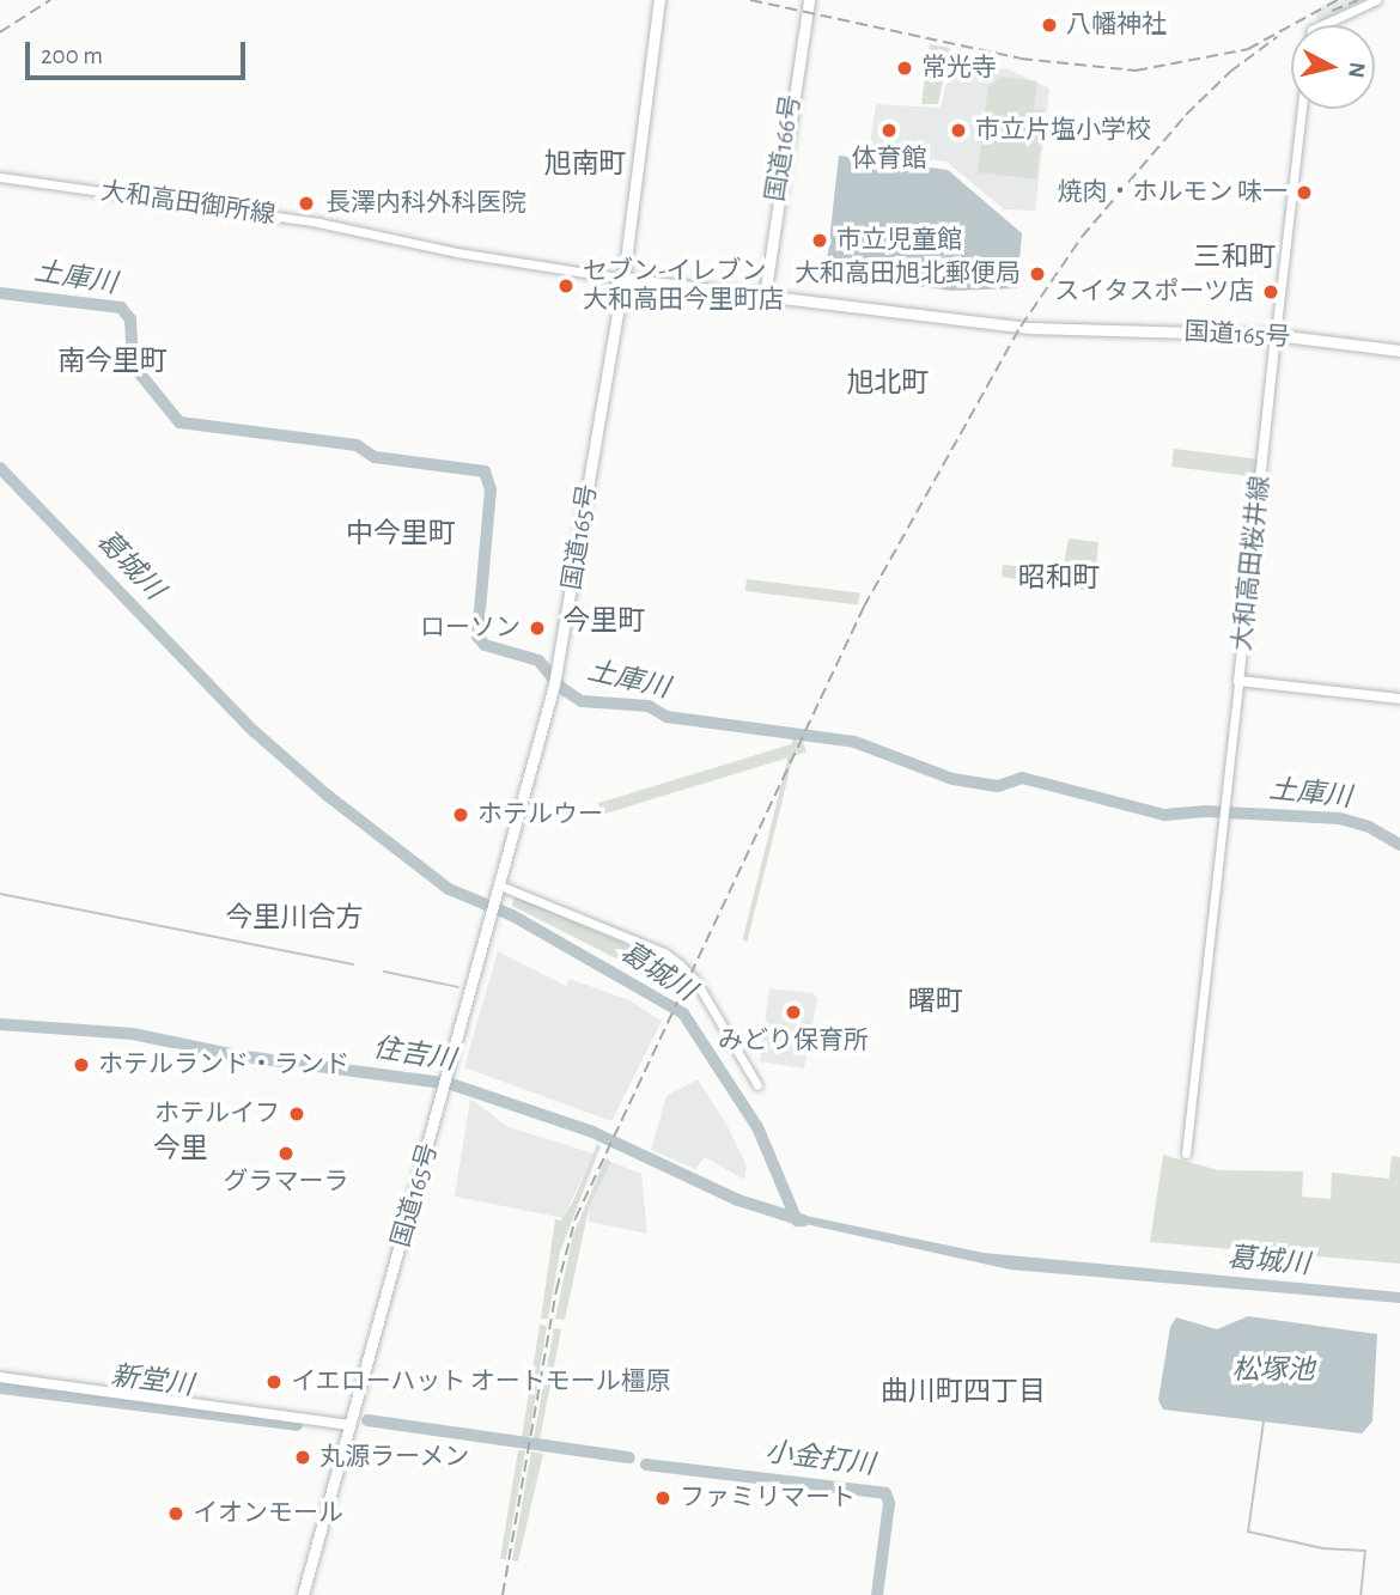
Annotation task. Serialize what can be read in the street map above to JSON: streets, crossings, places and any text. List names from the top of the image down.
{
  "streets": {
    "highway": ["国道166号", "国道165号"],
    "main road": ["大和高田御所線", "大和高田桜井線"]
  },
  "crossings": [
    ["国道166号", "国道165号"],
    ["大和高田御所線", "国道165号"],
    ["国道165号", "大和高田桜井線"]
  ],
  "districts": [
    "旭南町",
    "三和町",
    "南今里町",
    "旭北町",
    "中今里町",
    "昭和町",
    "今里町",
    "今里川合方",
    "曙町",
    "今里",
    "曲川町四丁目"
  ],
  "water": [
    "土庫川",
    "葛城川",
    "住吉川",
    "松塚池",
    "新堂川",
    "小金打川"
  ],
  "places": [
    "八幡神社",
    "常光寺",
    "体育館",
    "市立片塩小学校",
    "焼肉・ホルモン 味一",
    "長澤内科外科医院",
    "市立児童館",
    "大和高田旭北郵便局",
    "セブン-イレブン 大和高田今里町店",
    "スイタスポーツ店",
    "ローソン",
    "ホテルウー",
    "みどり保育所",
    "ホテルランド・ランド",
    "ホテルイフ",
    "グラマーラ",
    "イエローハット オートモール橿原",
    "丸源ラーメン",
    "ファミリマート",
    "イオンモール"
  ],
  "scale_bar": "200 m",
  "north": "right"
}
